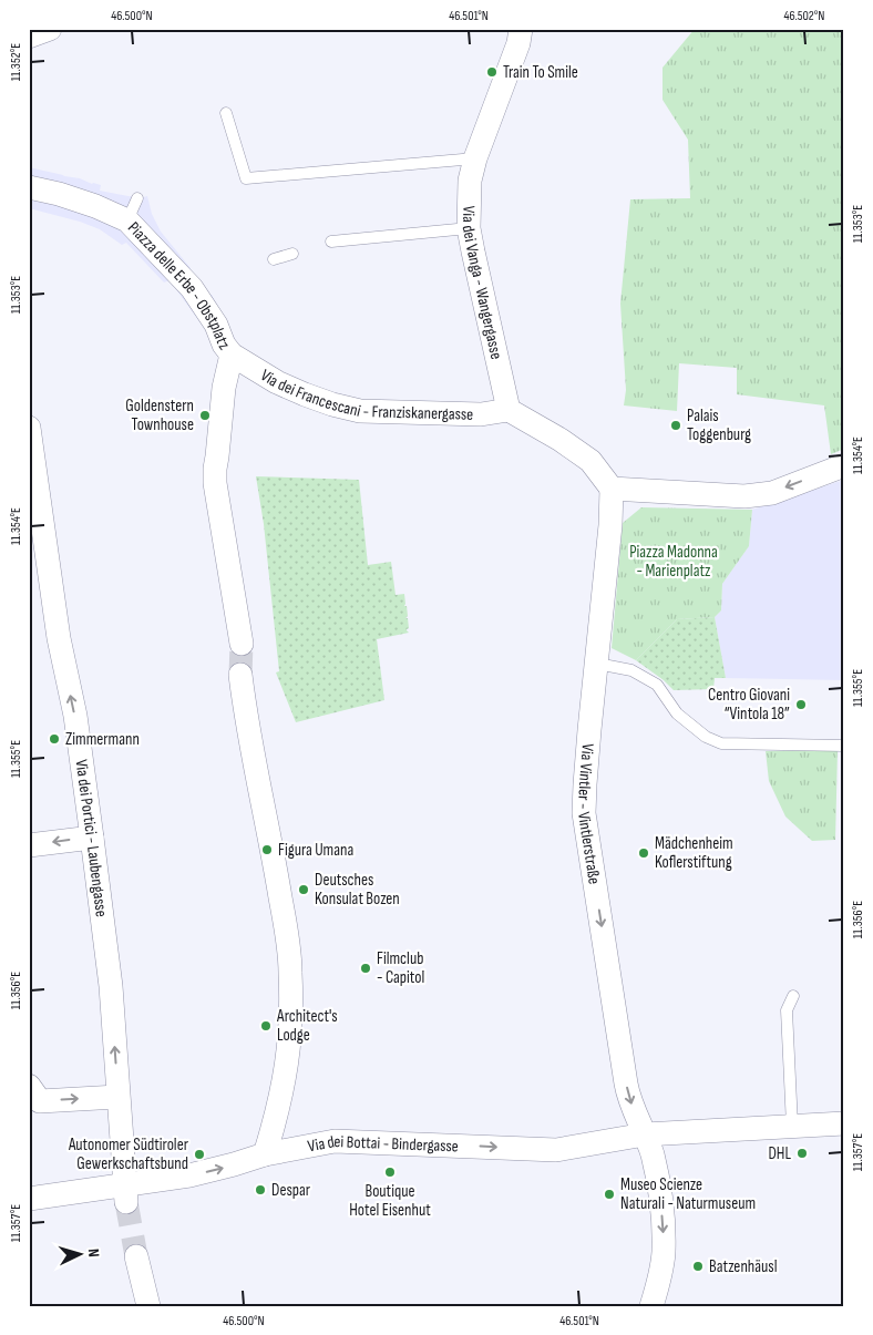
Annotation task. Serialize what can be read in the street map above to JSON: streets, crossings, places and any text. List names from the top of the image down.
{
  "streets": {
    "street": [
      "Via dei Vanga - Wangergasse",
      "Piazza delle Erbe - Obstplatz",
      "Via dei Francescani - Franziskanergasse",
      "Via Vintler - Vintlerstraße",
      "Via dei Portici - Laubengasse",
      "Via dei Bottai - Bindergasse"
    ]
  },
  "crossings": [
    ["Via dei Vanga - Wangergasse", "Via dei Francescani - Franziskanergasse"],
    ["Piazza delle Erbe - Obstplatz", "Via dei Francescani - Franziskanergasse"],
    ["Via Vintler - Vintlerstraße", "Via dei Bottai - Bindergasse"],
    ["Via dei Portici - Laubengasse", "Via dei Bottai - Bindergasse"]
  ],
  "one_way": ["Via Vintler - Vintlerstraße", "Via dei Bottai - Bindergasse"],
  "parks": ["Piazza Madonna - Marienplatz"],
  "places": [
    "Train To Smile",
    "Goldenstern Townhouse",
    "Palais Toggenburg",
    "Centro Giovani “Vintola 18”",
    "Zimmermann",
    "Figura Umana",
    "Mädchenheim Koflerstiftung",
    "Deutsches Konsulat Bozen",
    "Filmclub - Capitol",
    "Architect's Lodge",
    "DHL",
    "Autonomer Südtiroler Gewerkschaftsbund",
    "Boutique Hotel Eisenhut",
    "Despar",
    "Museo Scienze Naturali - Naturmuseum",
    "Batzenhäusl"
  ],
  "north": "right",
  "coordinates": [
    "46.500°N",
    "46.501°N",
    "46.502°N",
    "11.352°E",
    "11.353°E",
    "11.354°E",
    "11.355°E",
    "11.356°E",
    "11.357°E"
  ]
}
